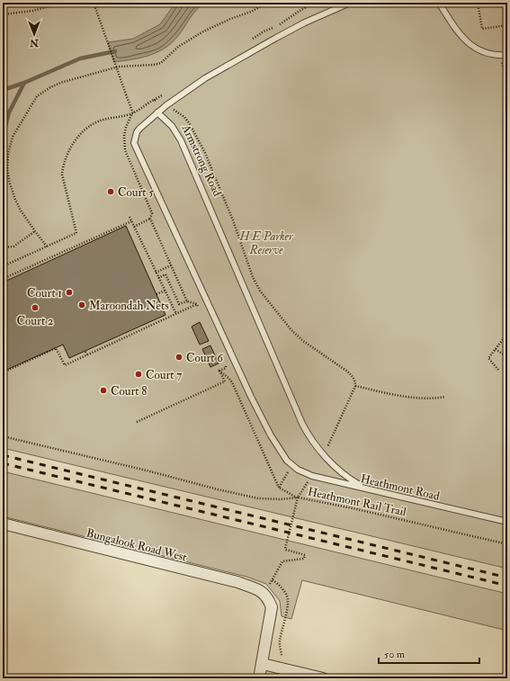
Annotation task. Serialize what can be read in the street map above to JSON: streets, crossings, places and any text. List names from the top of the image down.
{
  "streets": {
    "street": ["Bungalook Road West"],
    "lane": ["Armstrong Road", "Heathmont Road"],
    "path": ["Heathmont Rail Trail"]
  },
  "crossings": [
    ["Armstrong Road", "Heathmont Road"],
    ["Heathmont Road", "Heathmont Rail Trail"]
  ],
  "parks": ["H E Parker Reserve"],
  "places": [
    "Court 5",
    "Court 1",
    "Maroondah Nets",
    "Court 2",
    "Court 6",
    "Court 7",
    "Court 8"
  ],
  "scale_bar": "50 m",
  "north": "bottom"
}
